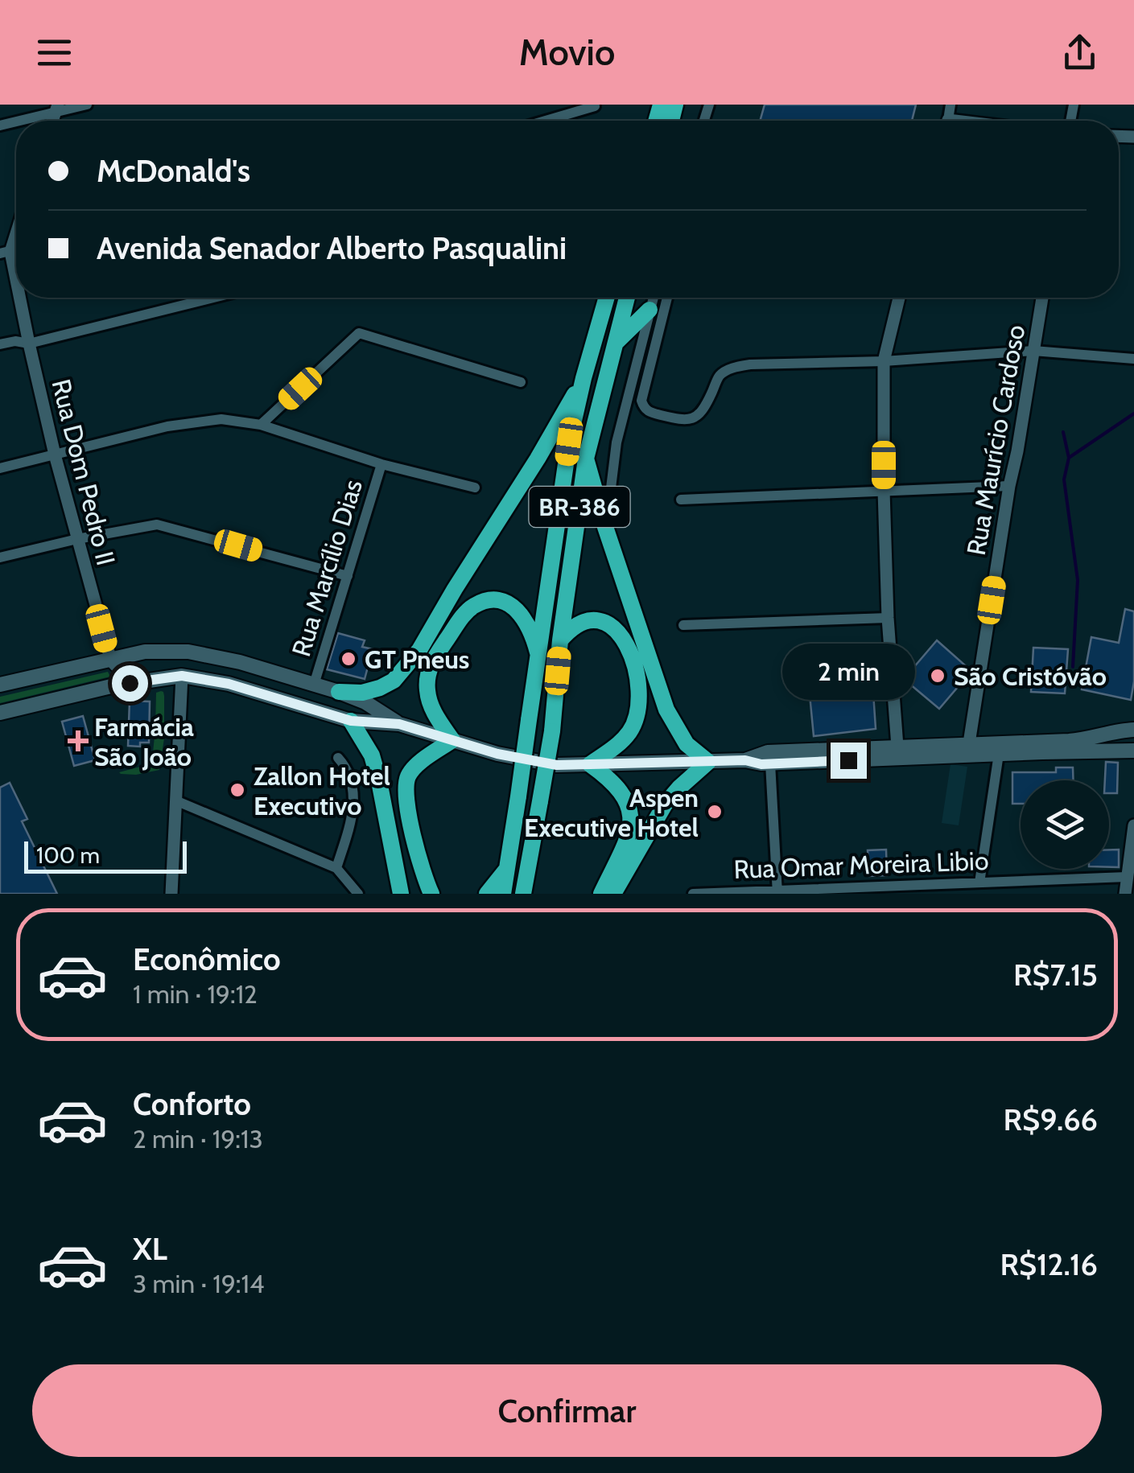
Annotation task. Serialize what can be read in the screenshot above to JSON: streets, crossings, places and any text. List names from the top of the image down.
{
  "streets": {
    "highway": ["BR-386"],
    "street": [
      "Rua Maurício Cardoso",
      "Rua Dom Pedro II",
      "Rua Marcílio Dias",
      "Rua Omar Moreira Libio"
    ]
  },
  "places": {
    "other": [
      "GT Pneus",
      "São Cristóvão",
      "Zallon Hotel Executivo",
      "Aspen Executive Hotel"
    ],
    "health": ["Farmácia São João"]
  },
  "scale_bar": "100 m",
  "page": {
    "header": "Movio",
    "banner": ["McDonald's", "Avenida Senador Alberto Pasqualini"],
    "bubble": "2 min",
    "scale": "100 m",
    "list": [
      {
        "name": "Econômico",
        "note": "1 min · 19:12",
        "value": "R$7.15"
      },
      {
        "name": "Conforto",
        "note": "2 min · 19:13",
        "value": "R$9.66"
      },
      {
        "name": "XL",
        "note": "3 min · 19:14",
        "value": "R$12.16"
      }
    ],
    "buttons": "Confirmar"
  }
}
